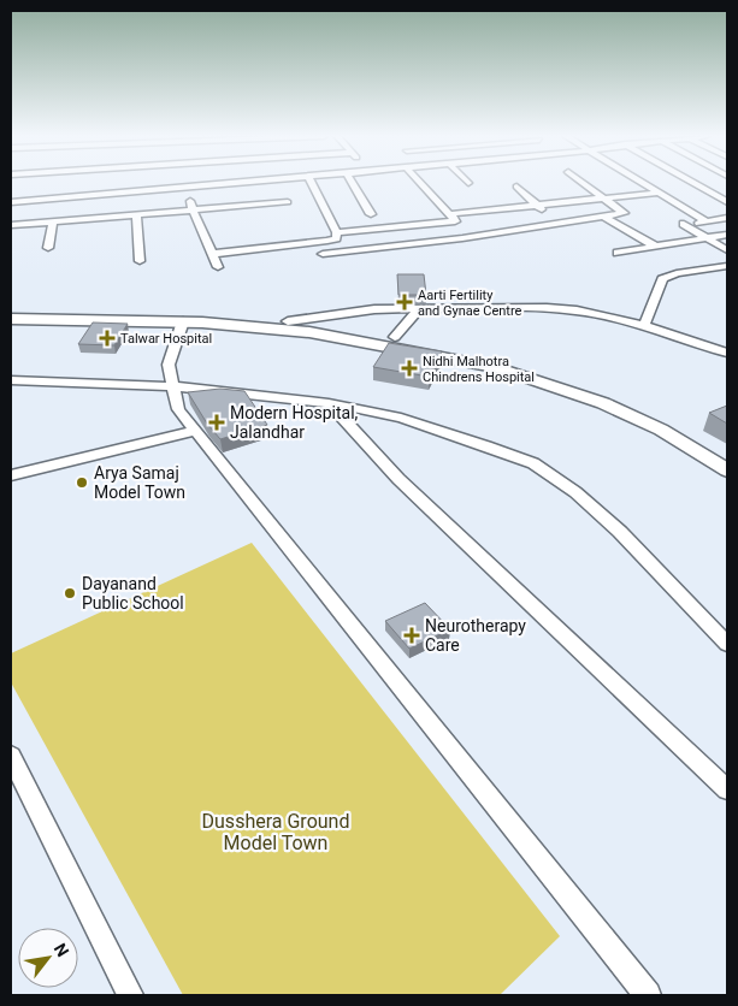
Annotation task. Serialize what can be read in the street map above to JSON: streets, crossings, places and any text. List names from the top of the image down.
{
  "parks": ["Dusshera Ground Model Town"],
  "places": {
    "health": [
      "Aarti Fertility and Gynae Centre",
      "Talwar Hospital",
      "Nidhi Malhotra Chindrens Hospital",
      "Modern Hospital, Jalandhar",
      "Neurotherapy Care"
    ],
    "other": ["Arya Samaj Model Town", "Dayanand Public School"]
  },
  "north": "top right"
}
